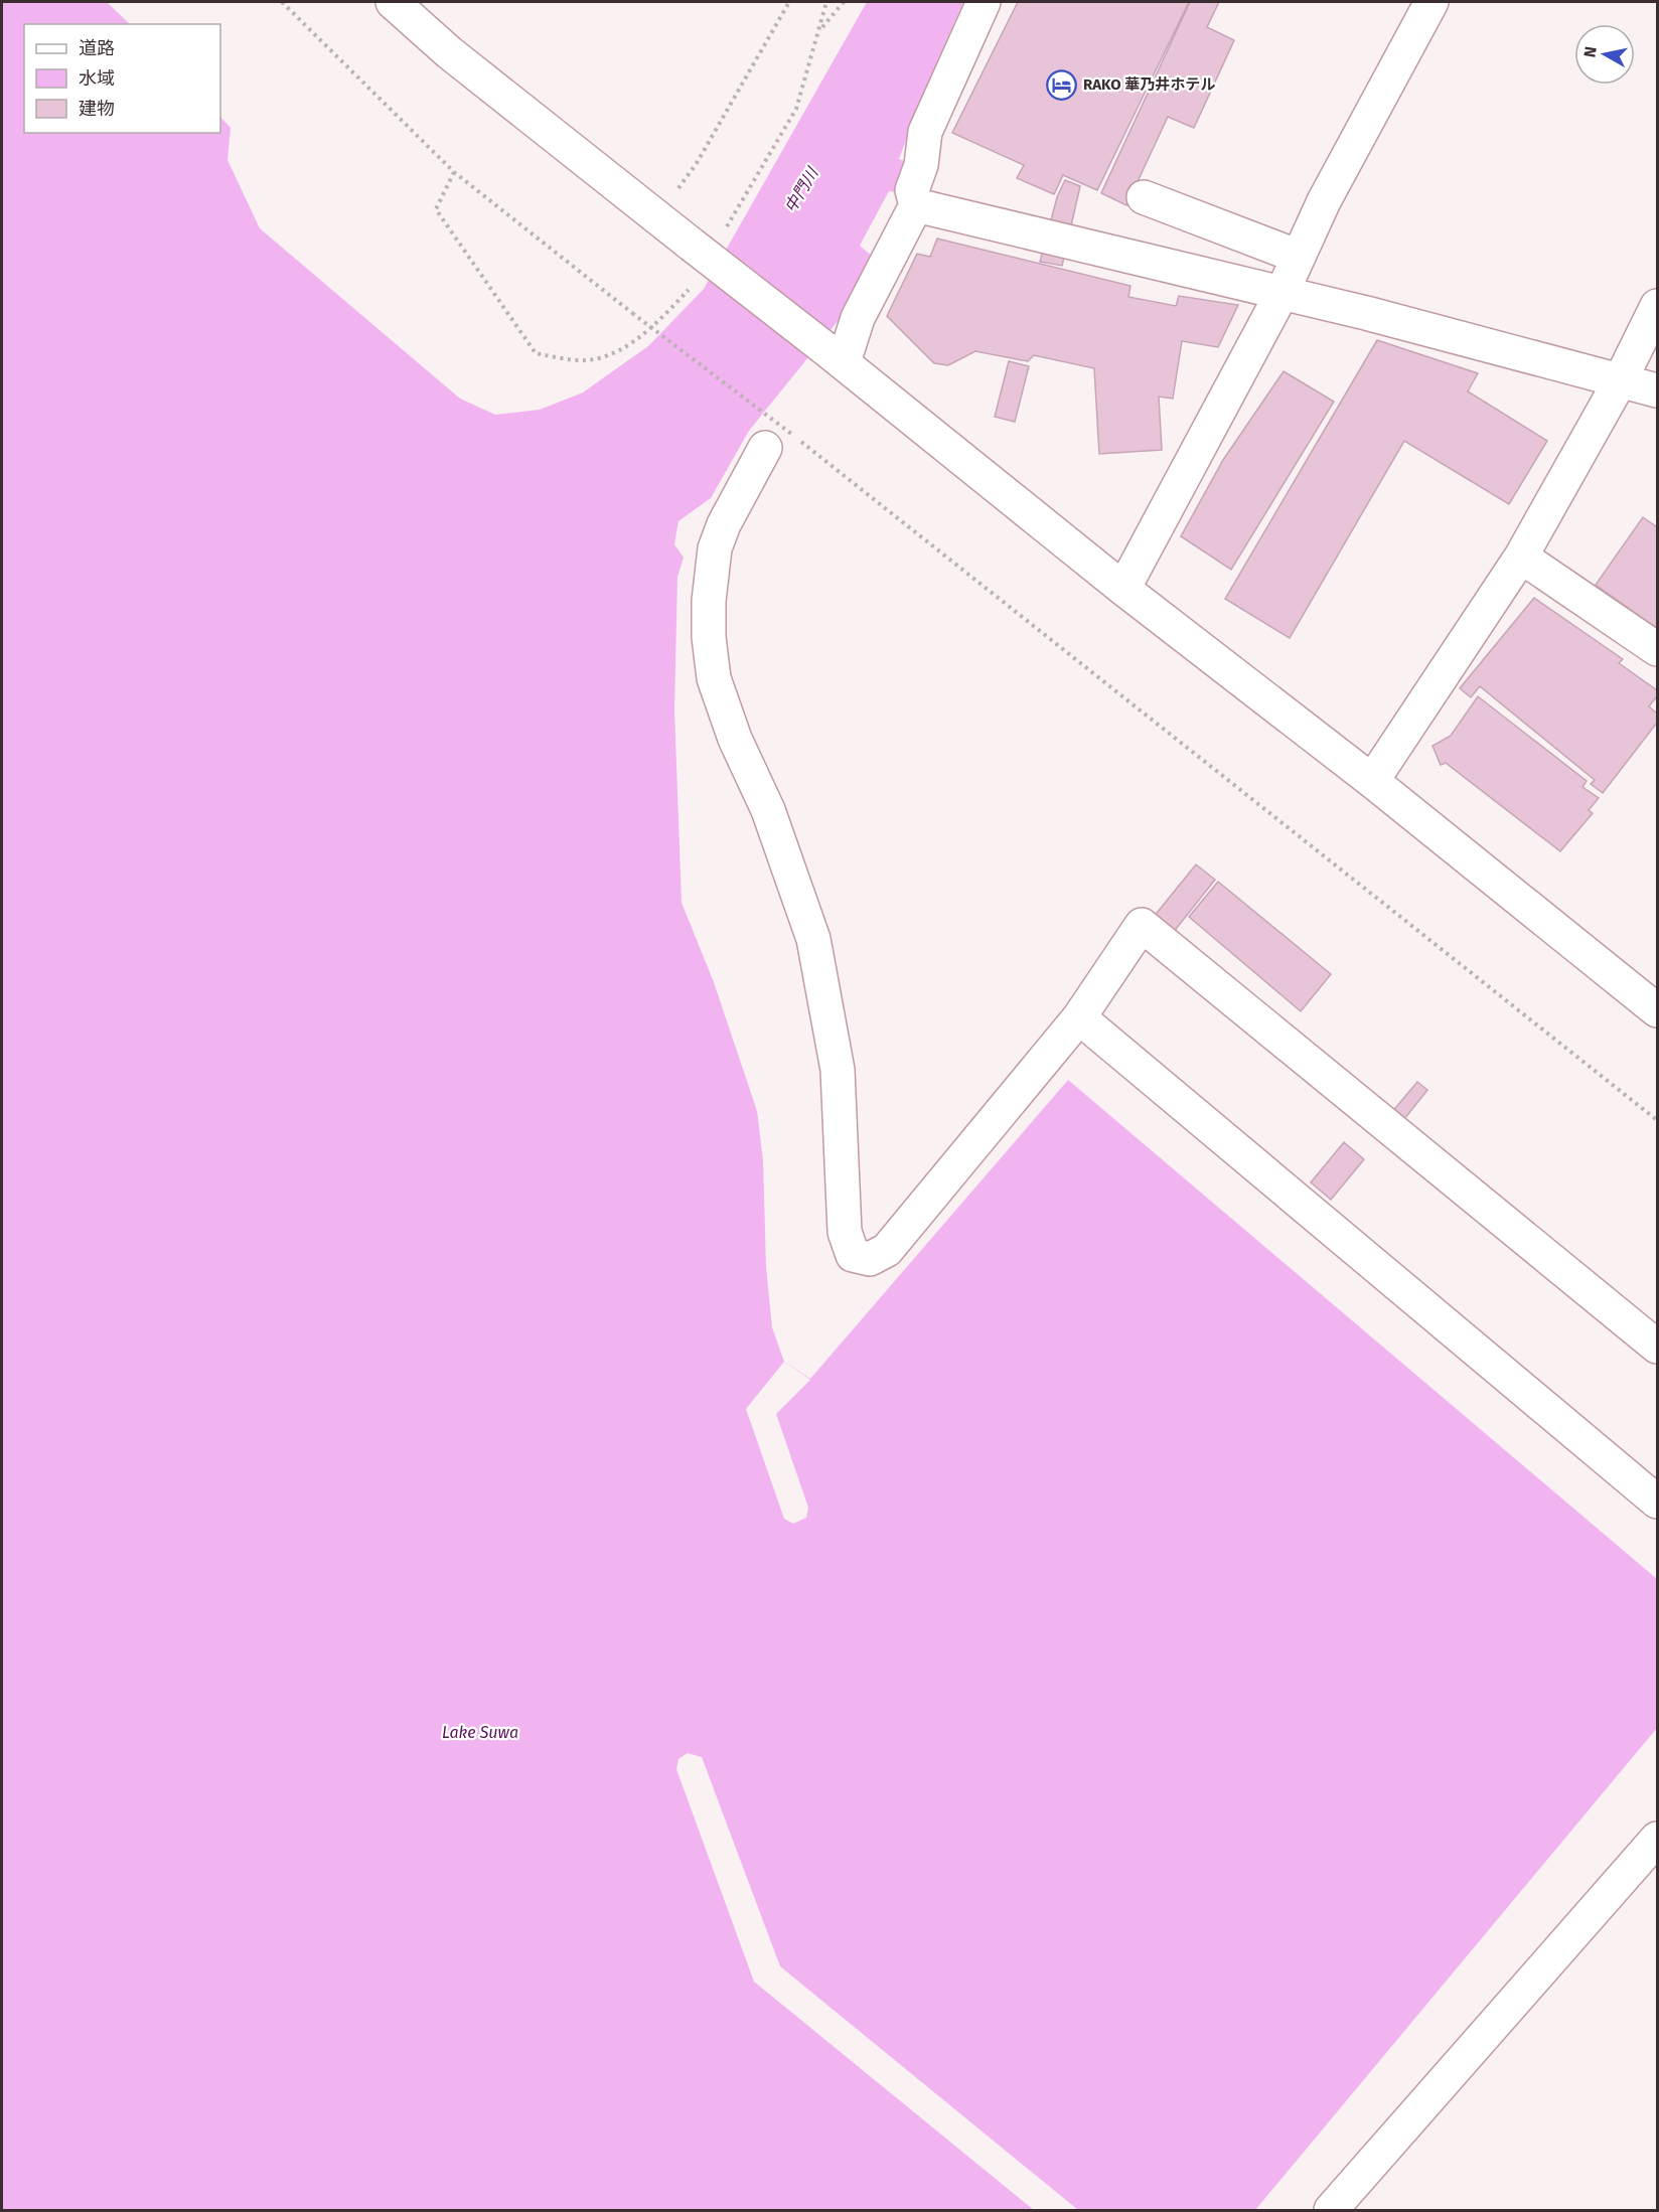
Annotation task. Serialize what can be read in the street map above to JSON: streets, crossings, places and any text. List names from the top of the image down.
{
  "water": ["中門川", "Lake Suwa"],
  "places": {
    "hotel": ["RAKO 華乃井ホテル"]
  },
  "legend": ["道路", "水域", "建物"],
  "north": "left"
}
